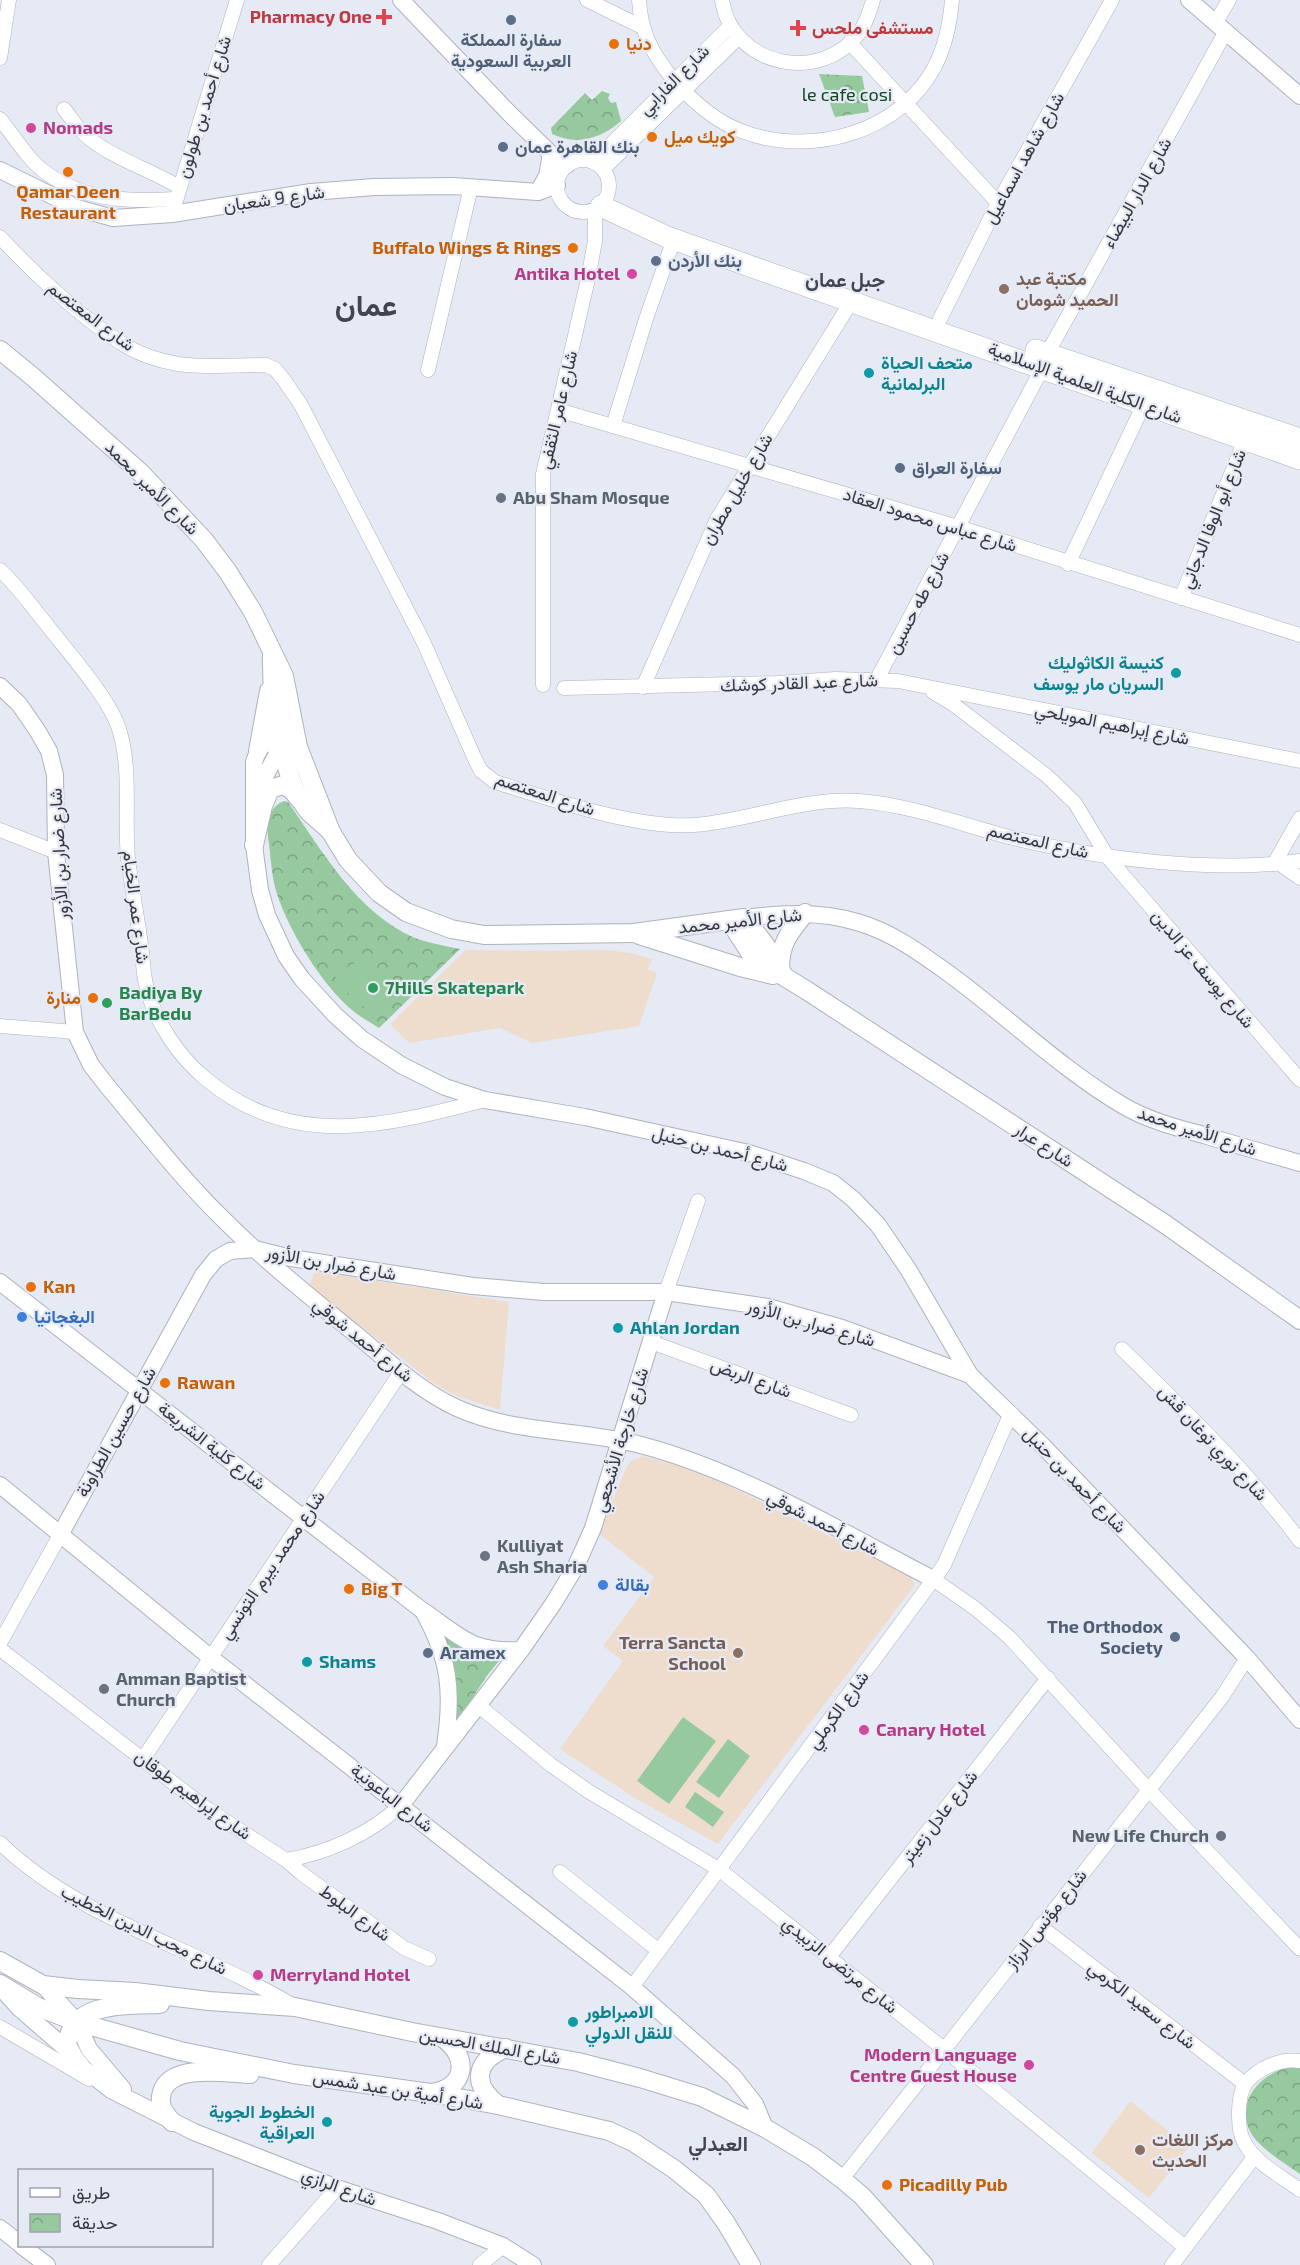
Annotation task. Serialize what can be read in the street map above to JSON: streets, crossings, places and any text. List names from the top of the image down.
{
  "streets": {
    "main road": [
      "شارع الكلية العلمية الإسلامية",
      "شارع الأمير محمد",
      "شارع عرار",
      "شارع الملك الحسين",
      "شارع أمية بن عبد شمس"
    ],
    "street": [
      "شارع الفارابي",
      "شارع أحمد بن طولون",
      "شارع شاهد اسماعيل",
      "شارع الدار البيضاء",
      "شارع 9 شعبان",
      "شارع المعتصم",
      "شارع عامر الثقفي",
      "شارع خليل مطران",
      "شارع أبو الوفا الدجاني",
      "شارع عباس محمود العقاد",
      "شارع طه حسين",
      "شارع عبد القادر كوشك",
      "شارع إبراهيم المويلحي",
      "شارع ضرار بن الأزور",
      "شارع عمر الخيام",
      "شارع يوسف عز الدين",
      "شارع أحمد بن حنبل",
      "شارع أحمد شوقي",
      "شارع الربض",
      "شارع حسين الطراونة",
      "شارع خارجة الأشجعي",
      "شارع نوري توغان قش",
      "شارع كلية الشريعة",
      "شارع محمد بيرم التونسي",
      "شارع الكرملي",
      "شارع إبراهيم طوقان",
      "شارع الباعونية",
      "شارع عادل زعيتر",
      "شارع البلوط",
      "شارع مؤنس الرزاز",
      "شارع محب الدين الخطيب",
      "شارع مرتضى الزبيدي",
      "شارع سعيد الكرمي",
      "شارع الرازي"
    ]
  },
  "crossings": [
    ["شارع الفارابي", "شارع 9 شعبان"],
    ["شارع الفارابي", "شارع الكلية العلمية الإسلامية"],
    ["شارع الفارابي", "شارع عامر الثقفي"],
    ["شارع أحمد بن طولون", "شارع 9 شعبان"],
    ["شارع شاهد اسماعيل", "شارع الكلية العلمية الإسلامية"],
    ["شارع الدار البيضاء", "شارع الكلية العلمية الإسلامية"],
    ["شارع الدار البيضاء", "شارع طه حسين"],
    ["شارع 9 شعبان", "شارع الكلية العلمية الإسلامية"],
    ["شارع 9 شعبان", "شارع عامر الثقفي"],
    ["شارع المعتصم", "شارع عبد القادر كوشك"],
    ["شارع المعتصم", "شارع يوسف عز الدين"],
    ["شارع الكلية العلمية الإسلامية", "شارع عامر الثقفي"],
    ["شارع الكلية العلمية الإسلامية", "شارع خليل مطران"],
    ["شارع الكلية العلمية الإسلامية", "شارع أبو الوفا الدجاني"],
    ["شارع الكلية العلمية الإسلامية", "شارع طه حسين"],
    ["شارع عامر الثقفي", "شارع عباس محمود العقاد"],
    ["شارع الأمير محمد", "شارع عرار"],
    ["شارع الأمير محمد", "شارع أحمد بن حنبل"],
    ["شارع خليل مطران", "شارع عباس محمود العقاد"],
    ["شارع خليل مطران", "شارع عبد القادر كوشك"],
    ["شارع أبو الوفا الدجاني", "شارع عباس محمود العقاد"],
    ["شارع عباس محمود العقاد", "شارع طه حسين"],
    ["شارع طه حسين", "شارع عبد القادر كوشك"],
    ["شارع عبد القادر كوشك", "شارع إبراهيم المويلحي"],
    ["شارع عبد القادر كوشك", "شارع يوسف عز الدين"],
    ["شارع ضرار بن الأزور", "شارع أحمد بن حنبل"],
    ["شارع ضرار بن الأزور", "شارع أحمد شوقي"],
    ["شارع ضرار بن الأزور", "شارع حسين الطراونة"],
    ["شارع ضرار بن الأزور", "شارع خارجة الأشجعي"],
    ["شارع عمر الخيام", "شارع أحمد بن حنبل"],
    ["شارع أحمد بن حنبل", "شارع الكرملي"],
    ["شارع أحمد بن حنبل", "شارع مؤنس الرزاز"],
    ["شارع أحمد شوقي", "شارع حسين الطراونة"],
    ["شارع أحمد شوقي", "شارع خارجة الأشجعي"],
    ["شارع أحمد شوقي", "شارع محمد بيرم التونسي"],
    ["شارع أحمد شوقي", "شارع الكرملي"],
    ["شارع أحمد شوقي", "شارع عادل زعيتر"],
    ["شارع أحمد شوقي", "شارع مؤنس الرزاز"],
    ["شارع الربض", "شارع خارجة الأشجعي"],
    ["شارع حسين الطراونة", "شارع كلية الشريعة"],
    ["شارع حسين الطراونة", "شارع الباعونية"],
    ["شارع خارجة الأشجعي", "شارع كلية الشريعة"],
    ["شارع خارجة الأشجعي", "شارع الباعونية"],
    ["شارع خارجة الأشجعي", "شارع مرتضى الزبيدي"],
    ["شارع كلية الشريعة", "شارع محمد بيرم التونسي"],
    ["شارع محمد بيرم التونسي", "شارع إبراهيم طوقان"],
    ["شارع محمد بيرم التونسي", "شارع الباعونية"],
    ["شارع الكرملي", "شارع الباعونية"],
    ["شارع الكرملي", "شارع مرتضى الزبيدي"],
    ["شارع إبراهيم طوقان", "شارع البلوط"],
    ["شارع الباعونية", "شارع الملك الحسين"],
    ["شارع عادل زعيتر", "شارع مرتضى الزبيدي"],
    ["شارع مؤنس الرزاز", "شارع مرتضى الزبيدي"],
    ["شارع مؤنس الرزاز", "شارع سعيد الكرمي"],
    ["شارع مؤنس الرزاز", "شارع الملك الحسين"],
    ["شارع محب الدين الخطيب", "شارع الملك الحسين"],
    ["شارع الملك الحسين", "شارع الرازي"],
    ["شارع أمية بن عبد شمس", "شارع الرازي"]
  ],
  "districts": ["جبل عمان", "عمان", "العبدلي"],
  "parks": ["le cafe cosi"],
  "places": {
    "health": ["Pharmacy One", "مستشفى ملحس"],
    "other": [
      "سفارة المملكة العربية السعودية",
      "دنيا",
      "Nomads",
      "كويك ميل",
      "بنك القاهرة عمان",
      "Qamar Deen Restaurant",
      "Buffalo Wings & Rings",
      "بنك الأردن",
      "Antika Hotel",
      "مكتبة عبد الحميد شومان",
      "متحف الحياة البرلمانية",
      "سفارة العراق",
      "Abu Sham Mosque",
      "كنيسة الكاثوليك السريان مار يوسف",
      "7Hills Skatepark",
      "منارة",
      "Badiya By BarBedu",
      "Kan",
      "البغجاتيا",
      "Ahlan Jordan",
      "Rawan",
      "Kulliyat Ash Sharia",
      "بقالة",
      "Big T",
      "The Orthodox Society",
      "Aramex",
      "Terra Sancta School",
      "Shams",
      "Amman Baptist Church",
      "Canary Hotel",
      "New Life Church",
      "Merryland Hotel",
      "الامبراطور للنقل الدولي",
      "Modern Language Centre Guest House",
      "الخطوط الجوية العراقية",
      "مركز اللغات الحديث",
      "Picadilly Pub"
    ]
  },
  "legend": ["طريق", "حديقة"]
}
